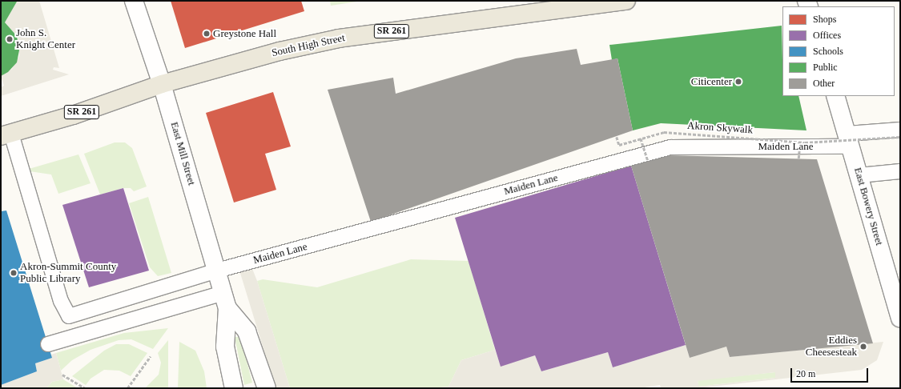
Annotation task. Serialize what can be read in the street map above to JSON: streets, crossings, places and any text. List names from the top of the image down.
{
  "streets": {
    "main road": ["SR 261", "South High Street"],
    "street": ["East Mill Street", "East Bowery Street"],
    "lane": ["Maiden Lane"],
    "path": ["Akron Skywalk"]
  },
  "crossings": [
    ["South High Street", "Maiden Lane"],
    ["South High Street", "East Mill Street"],
    ["Maiden Lane", "East Mill Street"],
    ["Maiden Lane", "East Bowery Street"]
  ],
  "places": [
    "Greystone Hall",
    "John S. Knight Center",
    "Citicenter",
    "Akron-Summit County Public Library",
    "Eddies Cheesesteak"
  ],
  "legend": [
    "Shops",
    "Offices",
    "Schools",
    "Public",
    "Other"
  ],
  "scale_bar": "20 m"
}
